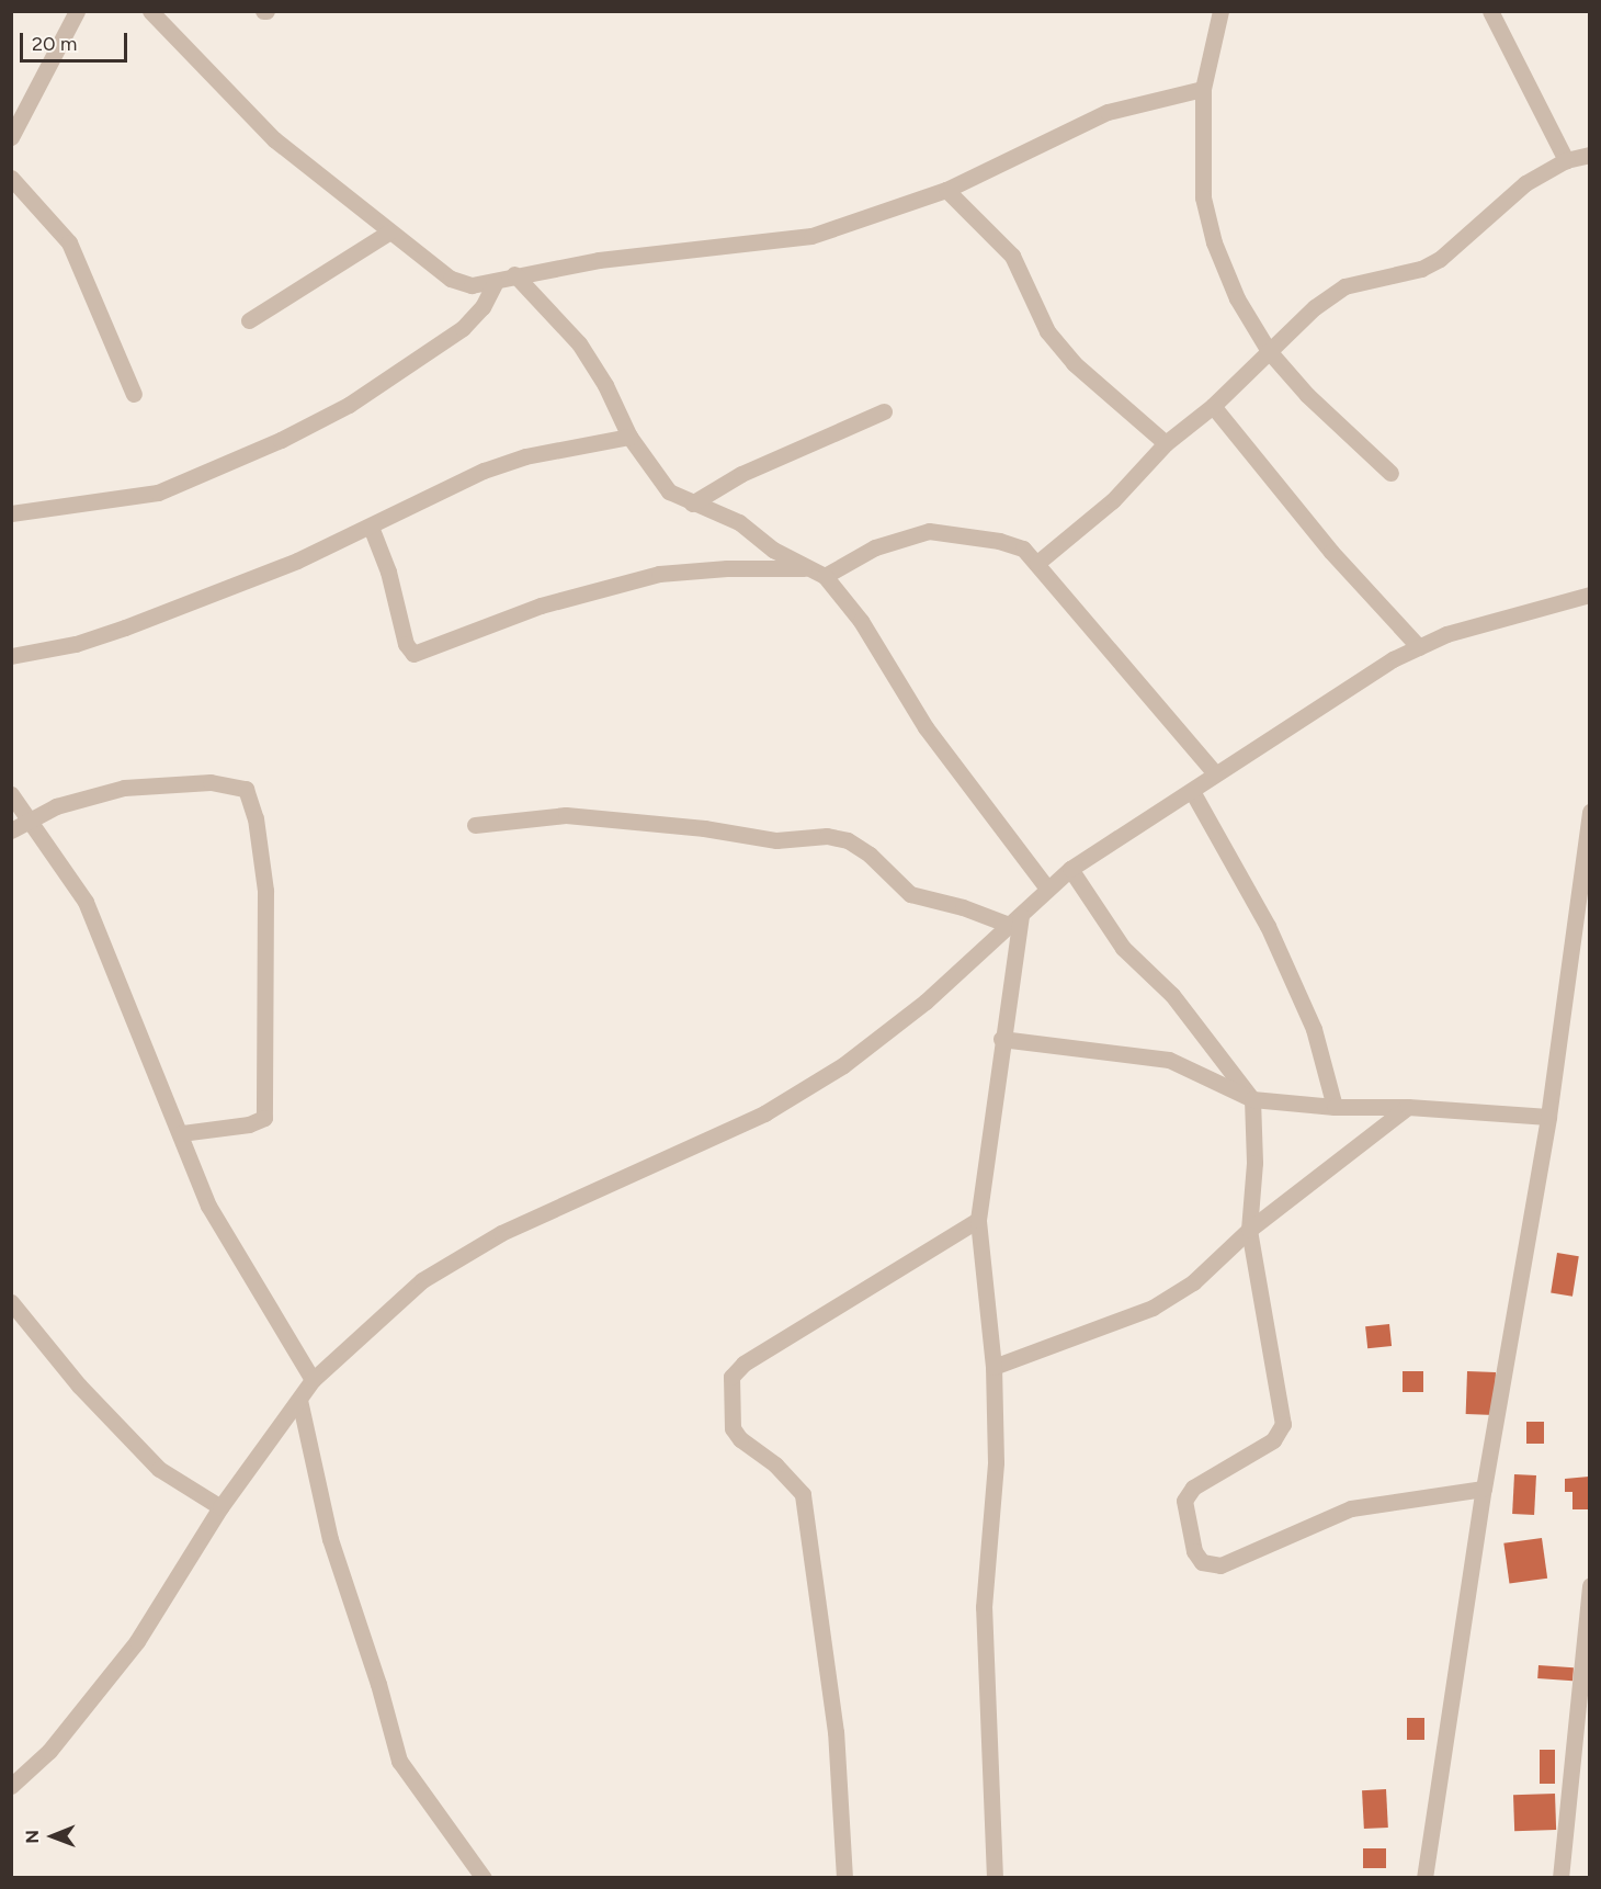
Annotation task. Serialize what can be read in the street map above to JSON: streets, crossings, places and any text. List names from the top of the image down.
{
  "scale_bar": "20 m",
  "north": "left"
}
